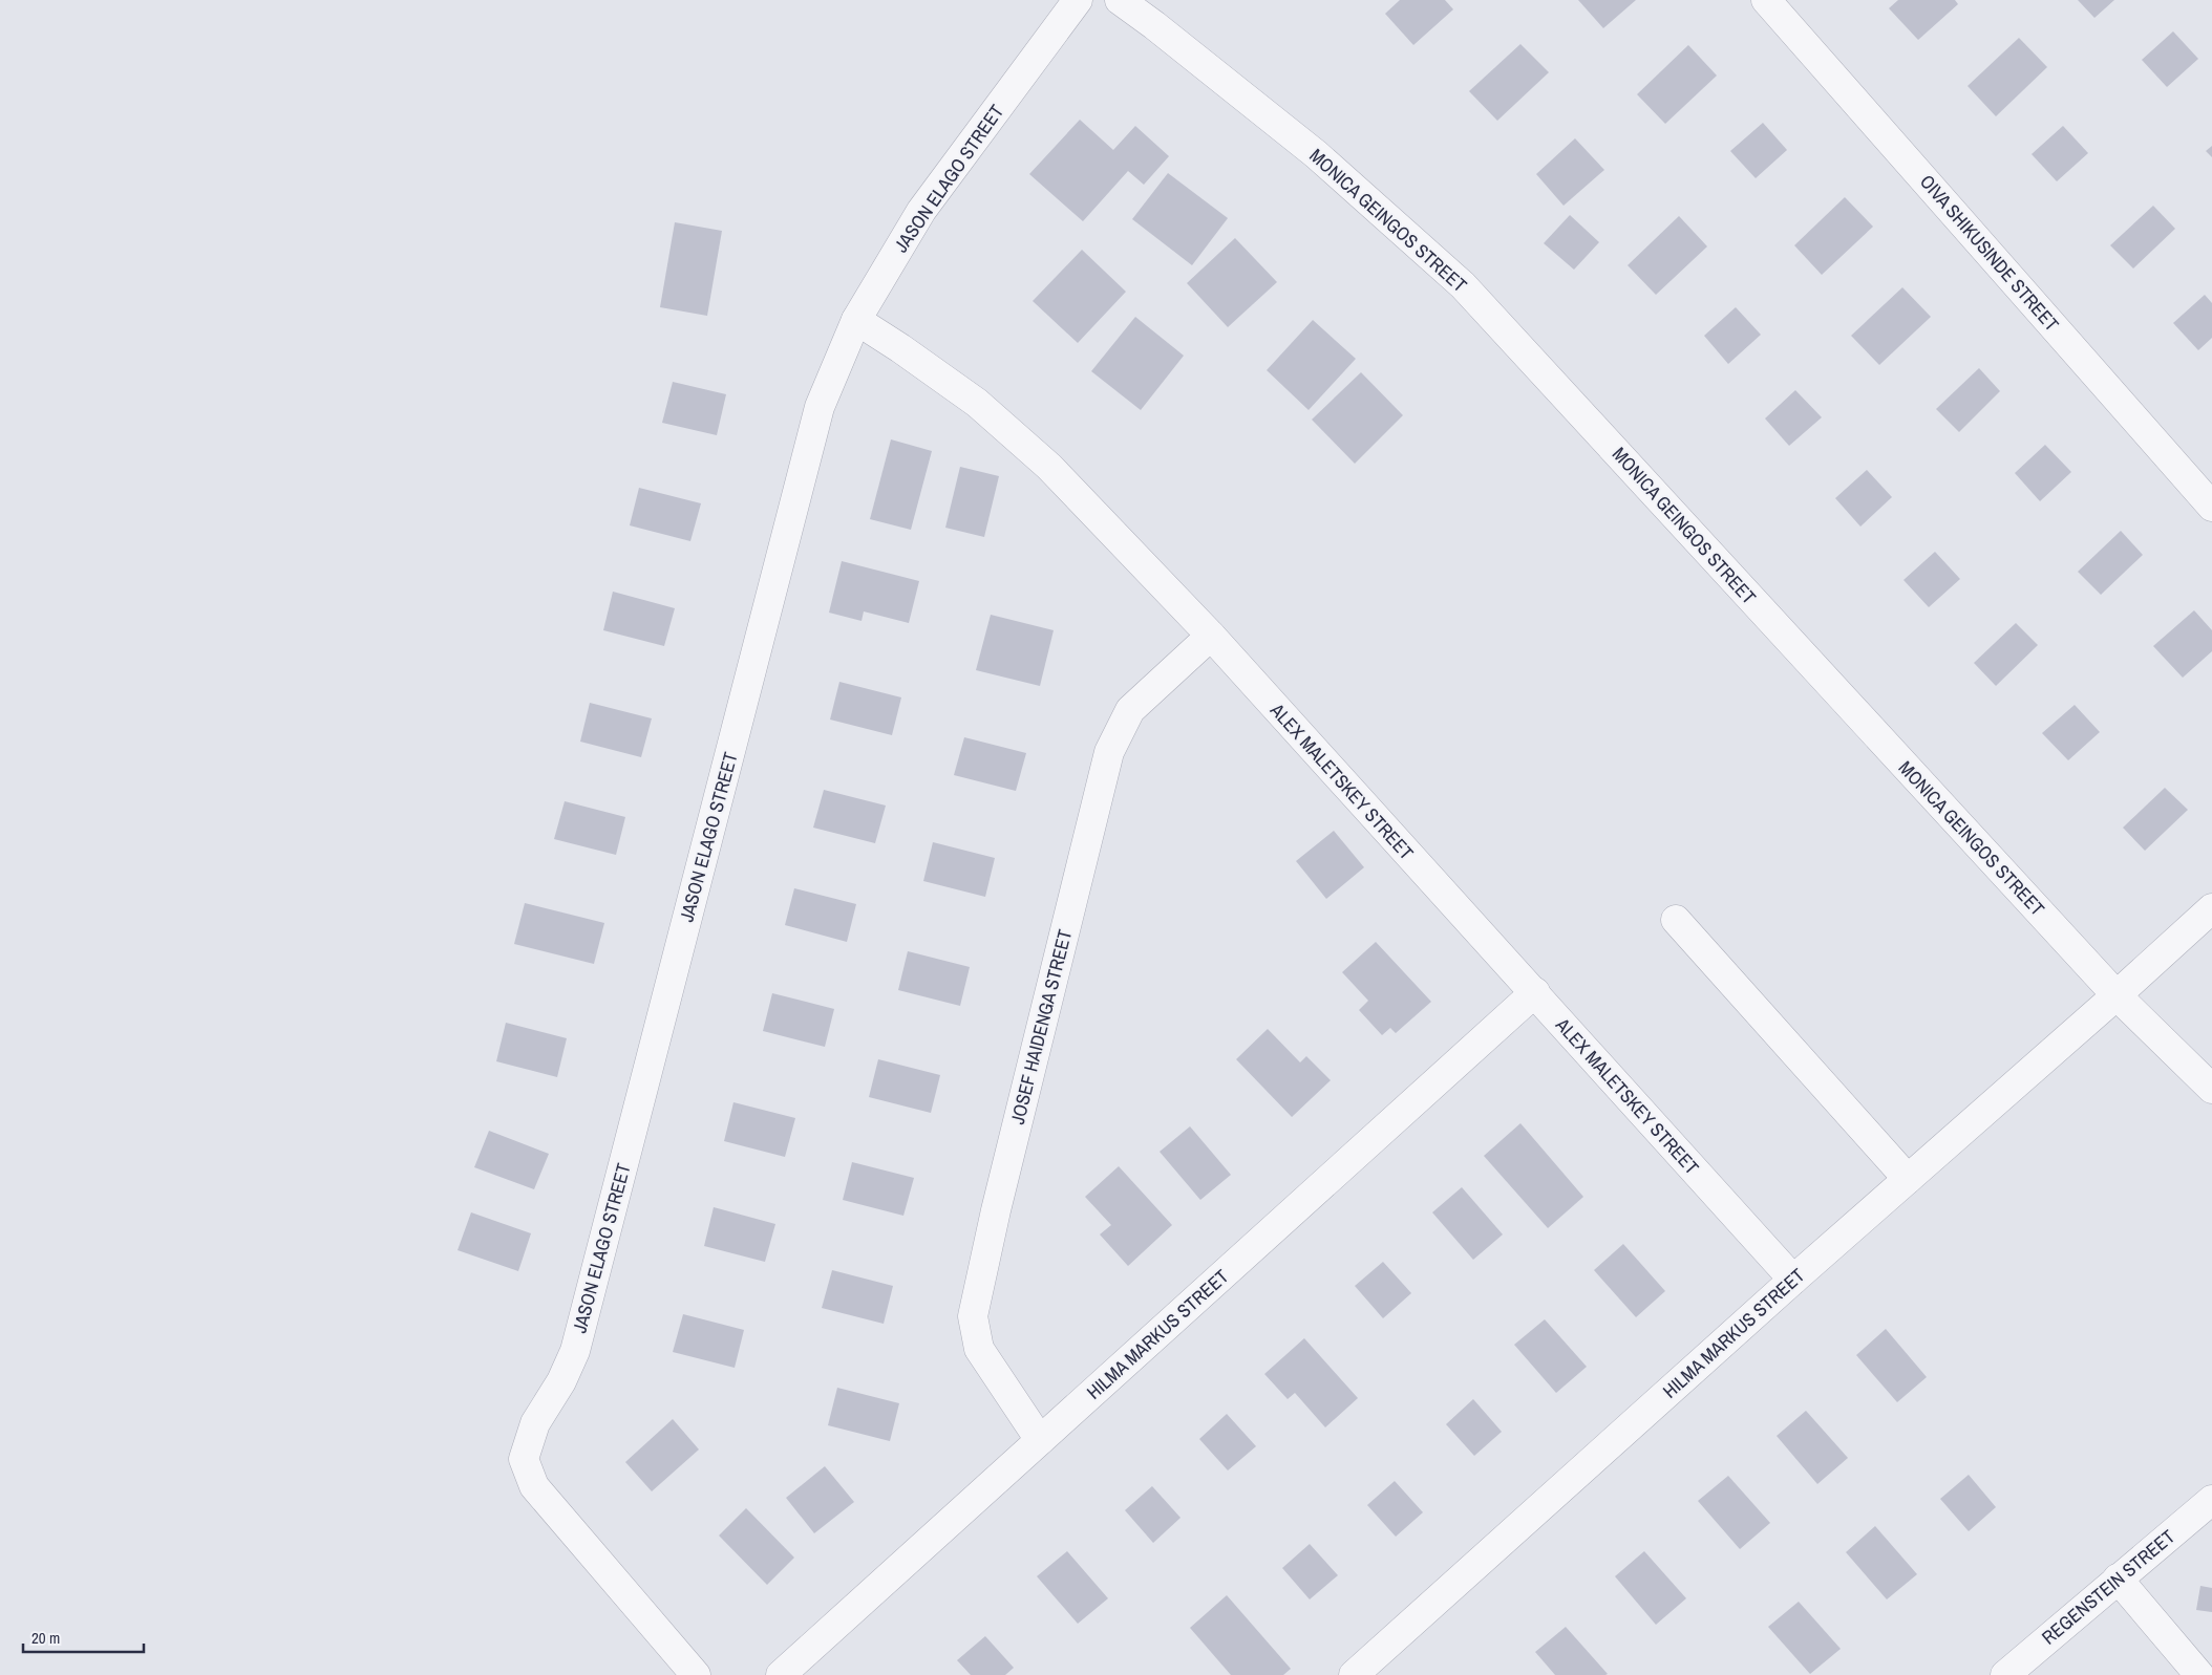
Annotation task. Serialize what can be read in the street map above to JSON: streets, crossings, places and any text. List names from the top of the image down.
{
  "streets": {
    "street": [
      "JASON ELAGO STREET",
      "MONICA GEINGOS STREET",
      "OIVA SHIKUSINDE STREET",
      "ALEX MALETSKEY STREET",
      "JOSEF HAIDENGA STREET",
      "HILMA MARKUS STREET",
      "REGENSTEIN STREET"
    ]
  },
  "crossings": [
    ["JASON ELAGO STREET", "ALEX MALETSKEY STREET"],
    ["MONICA GEINGOS STREET", "HILMA MARKUS STREET"],
    ["ALEX MALETSKEY STREET", "JOSEF HAIDENGA STREET"],
    ["ALEX MALETSKEY STREET", "HILMA MARKUS STREET"],
    ["JOSEF HAIDENGA STREET", "HILMA MARKUS STREET"]
  ],
  "scale_bar": "20 m"
}
